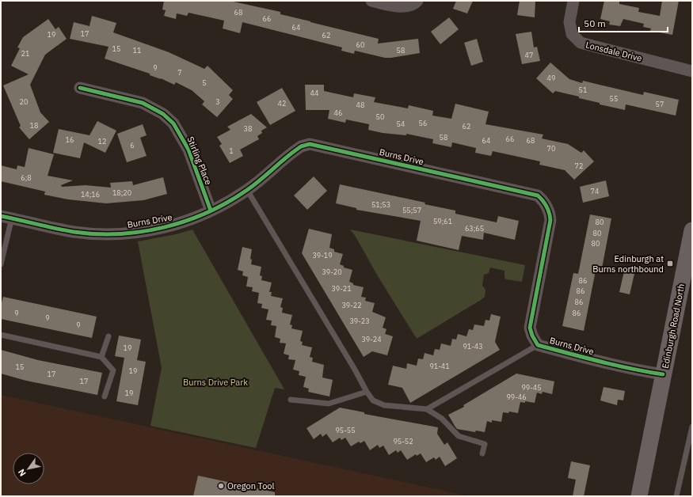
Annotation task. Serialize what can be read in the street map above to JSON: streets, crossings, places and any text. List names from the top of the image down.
{
  "streets": {
    "main road": ["Edinburgh Road North"],
    "street": ["Lonsdale Drive", "Burns Drive", "Stirling Place"]
  },
  "crossings": [
    ["Burns Drive", "Stirling Place"],
    ["Burns Drive", "Edinburgh Road North"]
  ],
  "parks": ["Burns Drive Park"],
  "places": {
    "transit": ["Edinburgh at Burns northbound"],
    "other": ["Oregon Tool"]
  },
  "house_numbers": [
    "68",
    "66",
    "64",
    "17",
    "19",
    "62",
    "60",
    "15",
    "11",
    "58",
    "21",
    "47",
    "9",
    "7",
    "49",
    "5",
    "51",
    "44",
    "55",
    "20",
    "3",
    "42",
    "57",
    "48",
    "46",
    "50",
    "56",
    "54",
    "18",
    "62",
    "38",
    "58",
    "66",
    "16",
    "64",
    "68",
    "12",
    "6",
    "70",
    "1",
    "72",
    "6;8",
    "74",
    "18;20",
    "14;16",
    "51;53",
    "55;57",
    "59;61",
    "80",
    "63;65",
    "80",
    "80",
    "39-19",
    "39-20",
    "86",
    "39-21",
    "86",
    "86",
    "39-22",
    "9",
    "86",
    "9",
    "39-23",
    "9",
    "39-24",
    "91-43",
    "19",
    "91-41",
    "15",
    "19",
    "17",
    "17",
    "99-45",
    "19",
    "99-46",
    "95-55",
    "95-52"
  ],
  "scale_bar": "50 m",
  "north": "bottom left"
}
